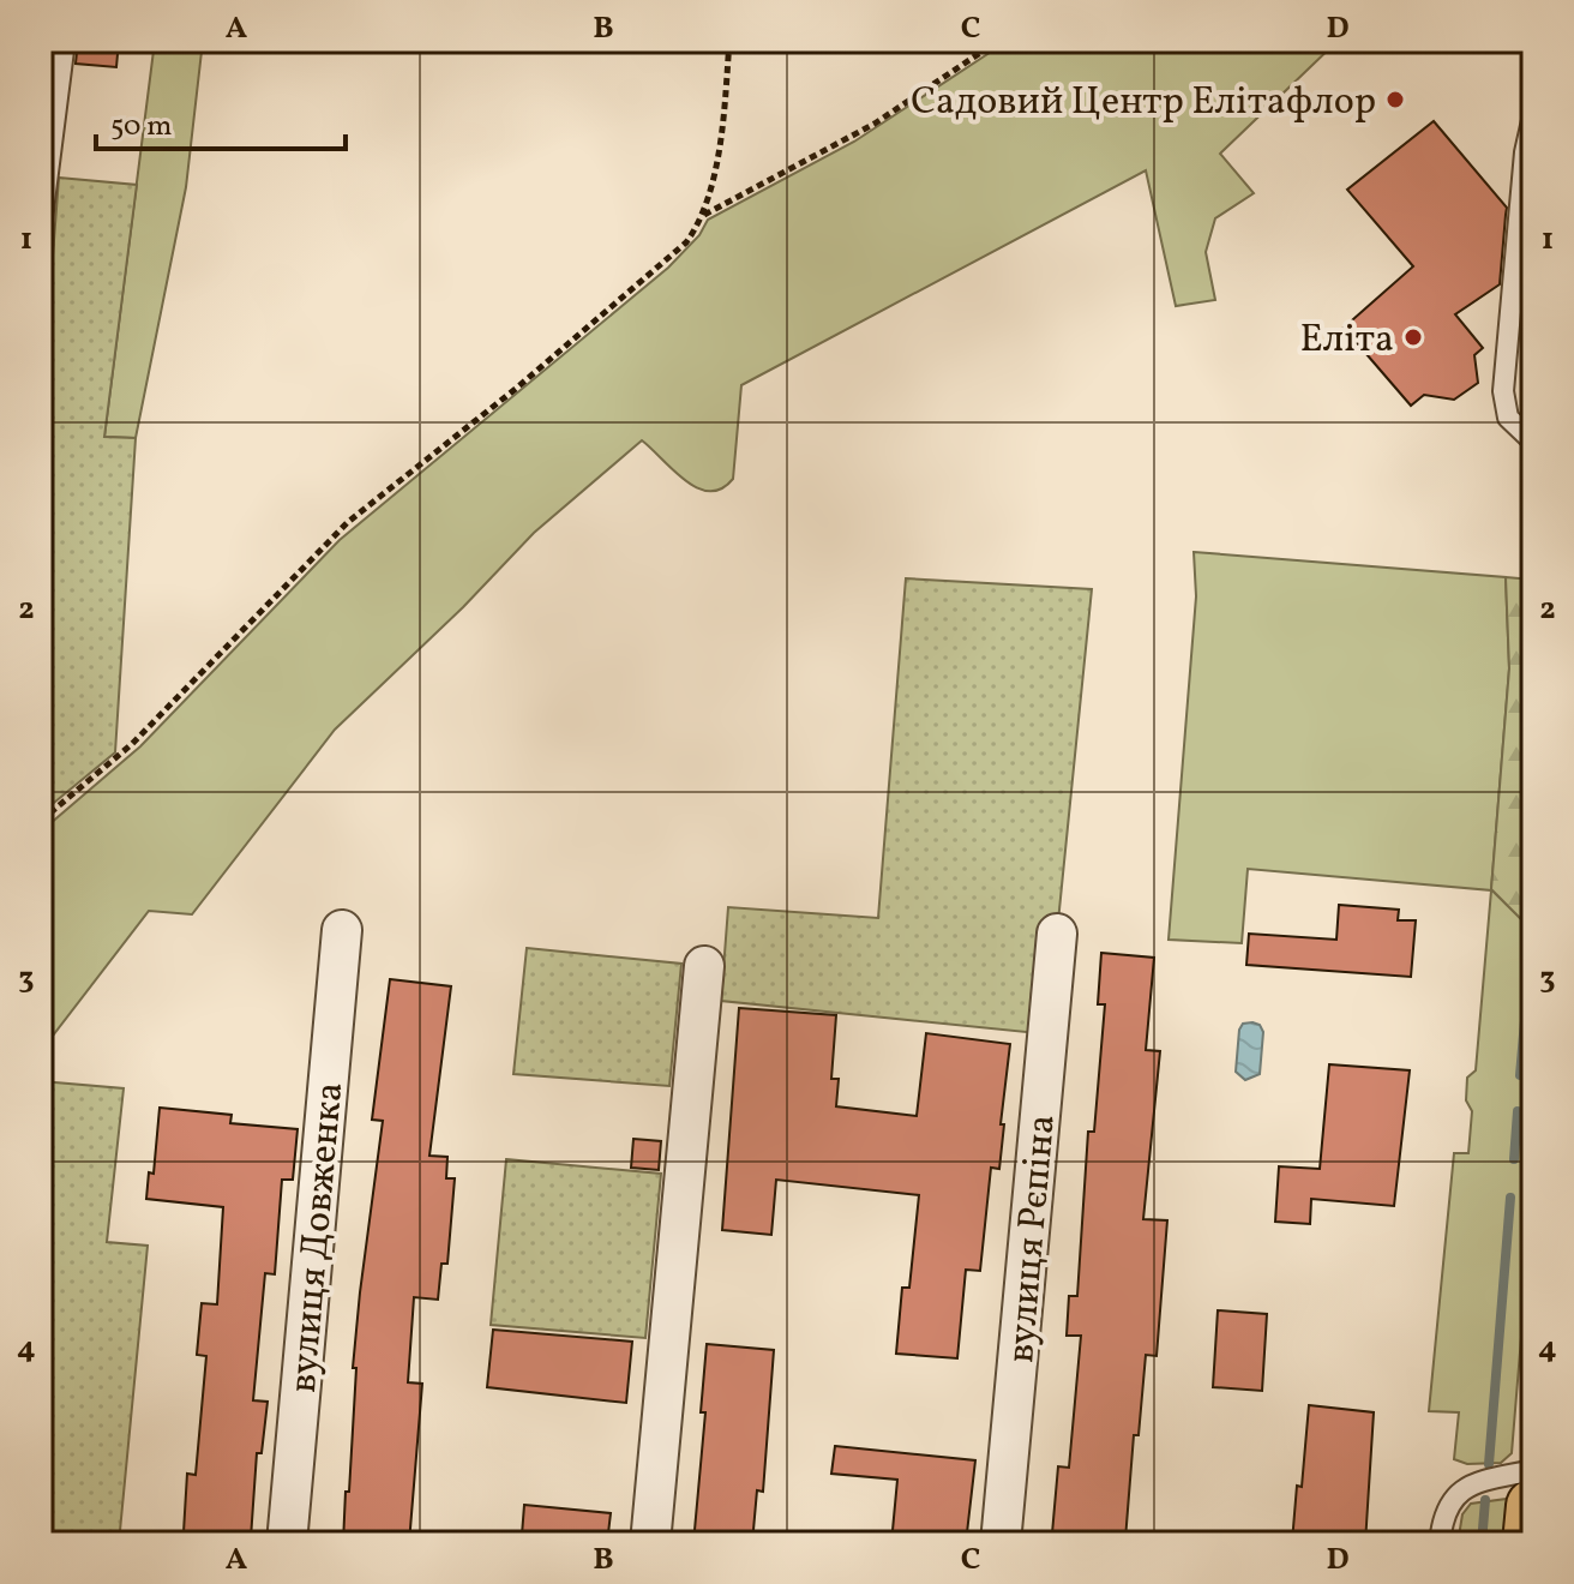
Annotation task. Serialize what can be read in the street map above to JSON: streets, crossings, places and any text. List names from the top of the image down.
{
  "streets": {
    "street": ["вулиця Довженка", "вулиця Рєпіна"]
  },
  "places": ["Садовий Центр Елітафлор", "Еліта"],
  "scale_bar": "50 m",
  "grid": {
    "columns": [
      "A",
      "B",
      "C",
      "D"
    ],
    "rows": [
      "1",
      "2",
      "3",
      "4"
    ]
  }
}
